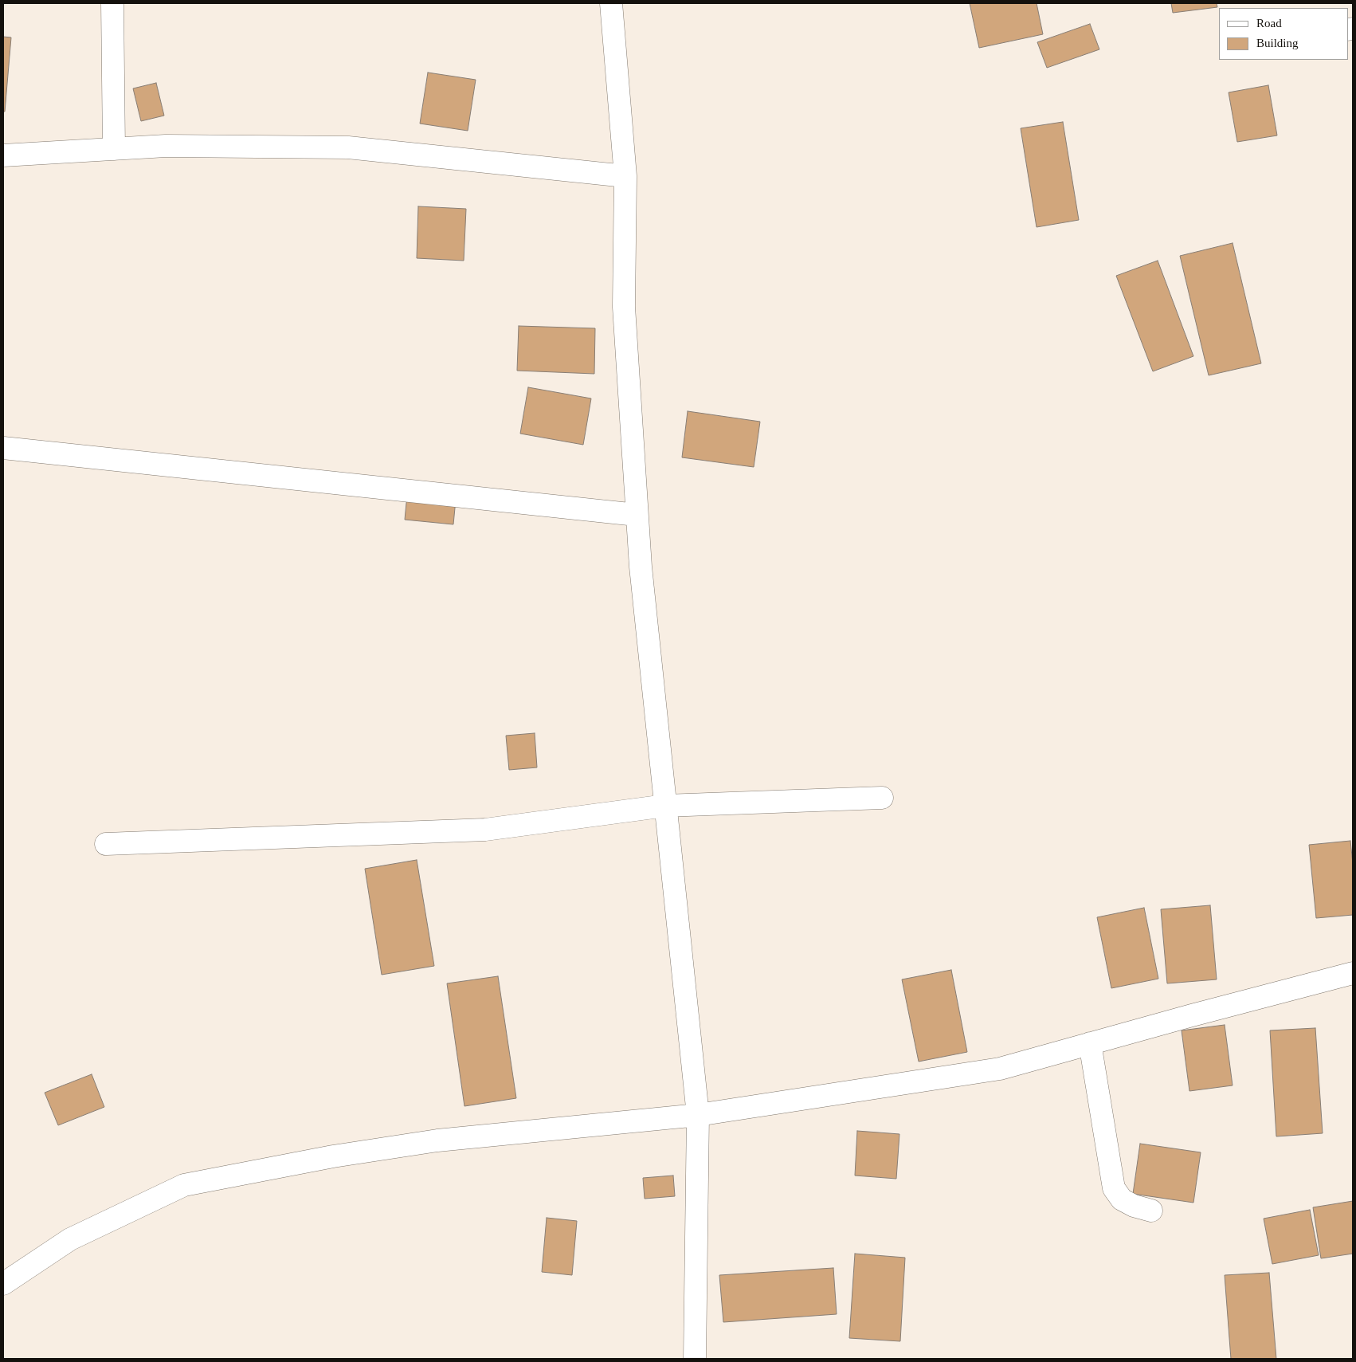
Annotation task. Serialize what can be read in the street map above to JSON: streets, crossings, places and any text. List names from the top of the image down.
{
  "legend": ["Road", "Building"]
}
